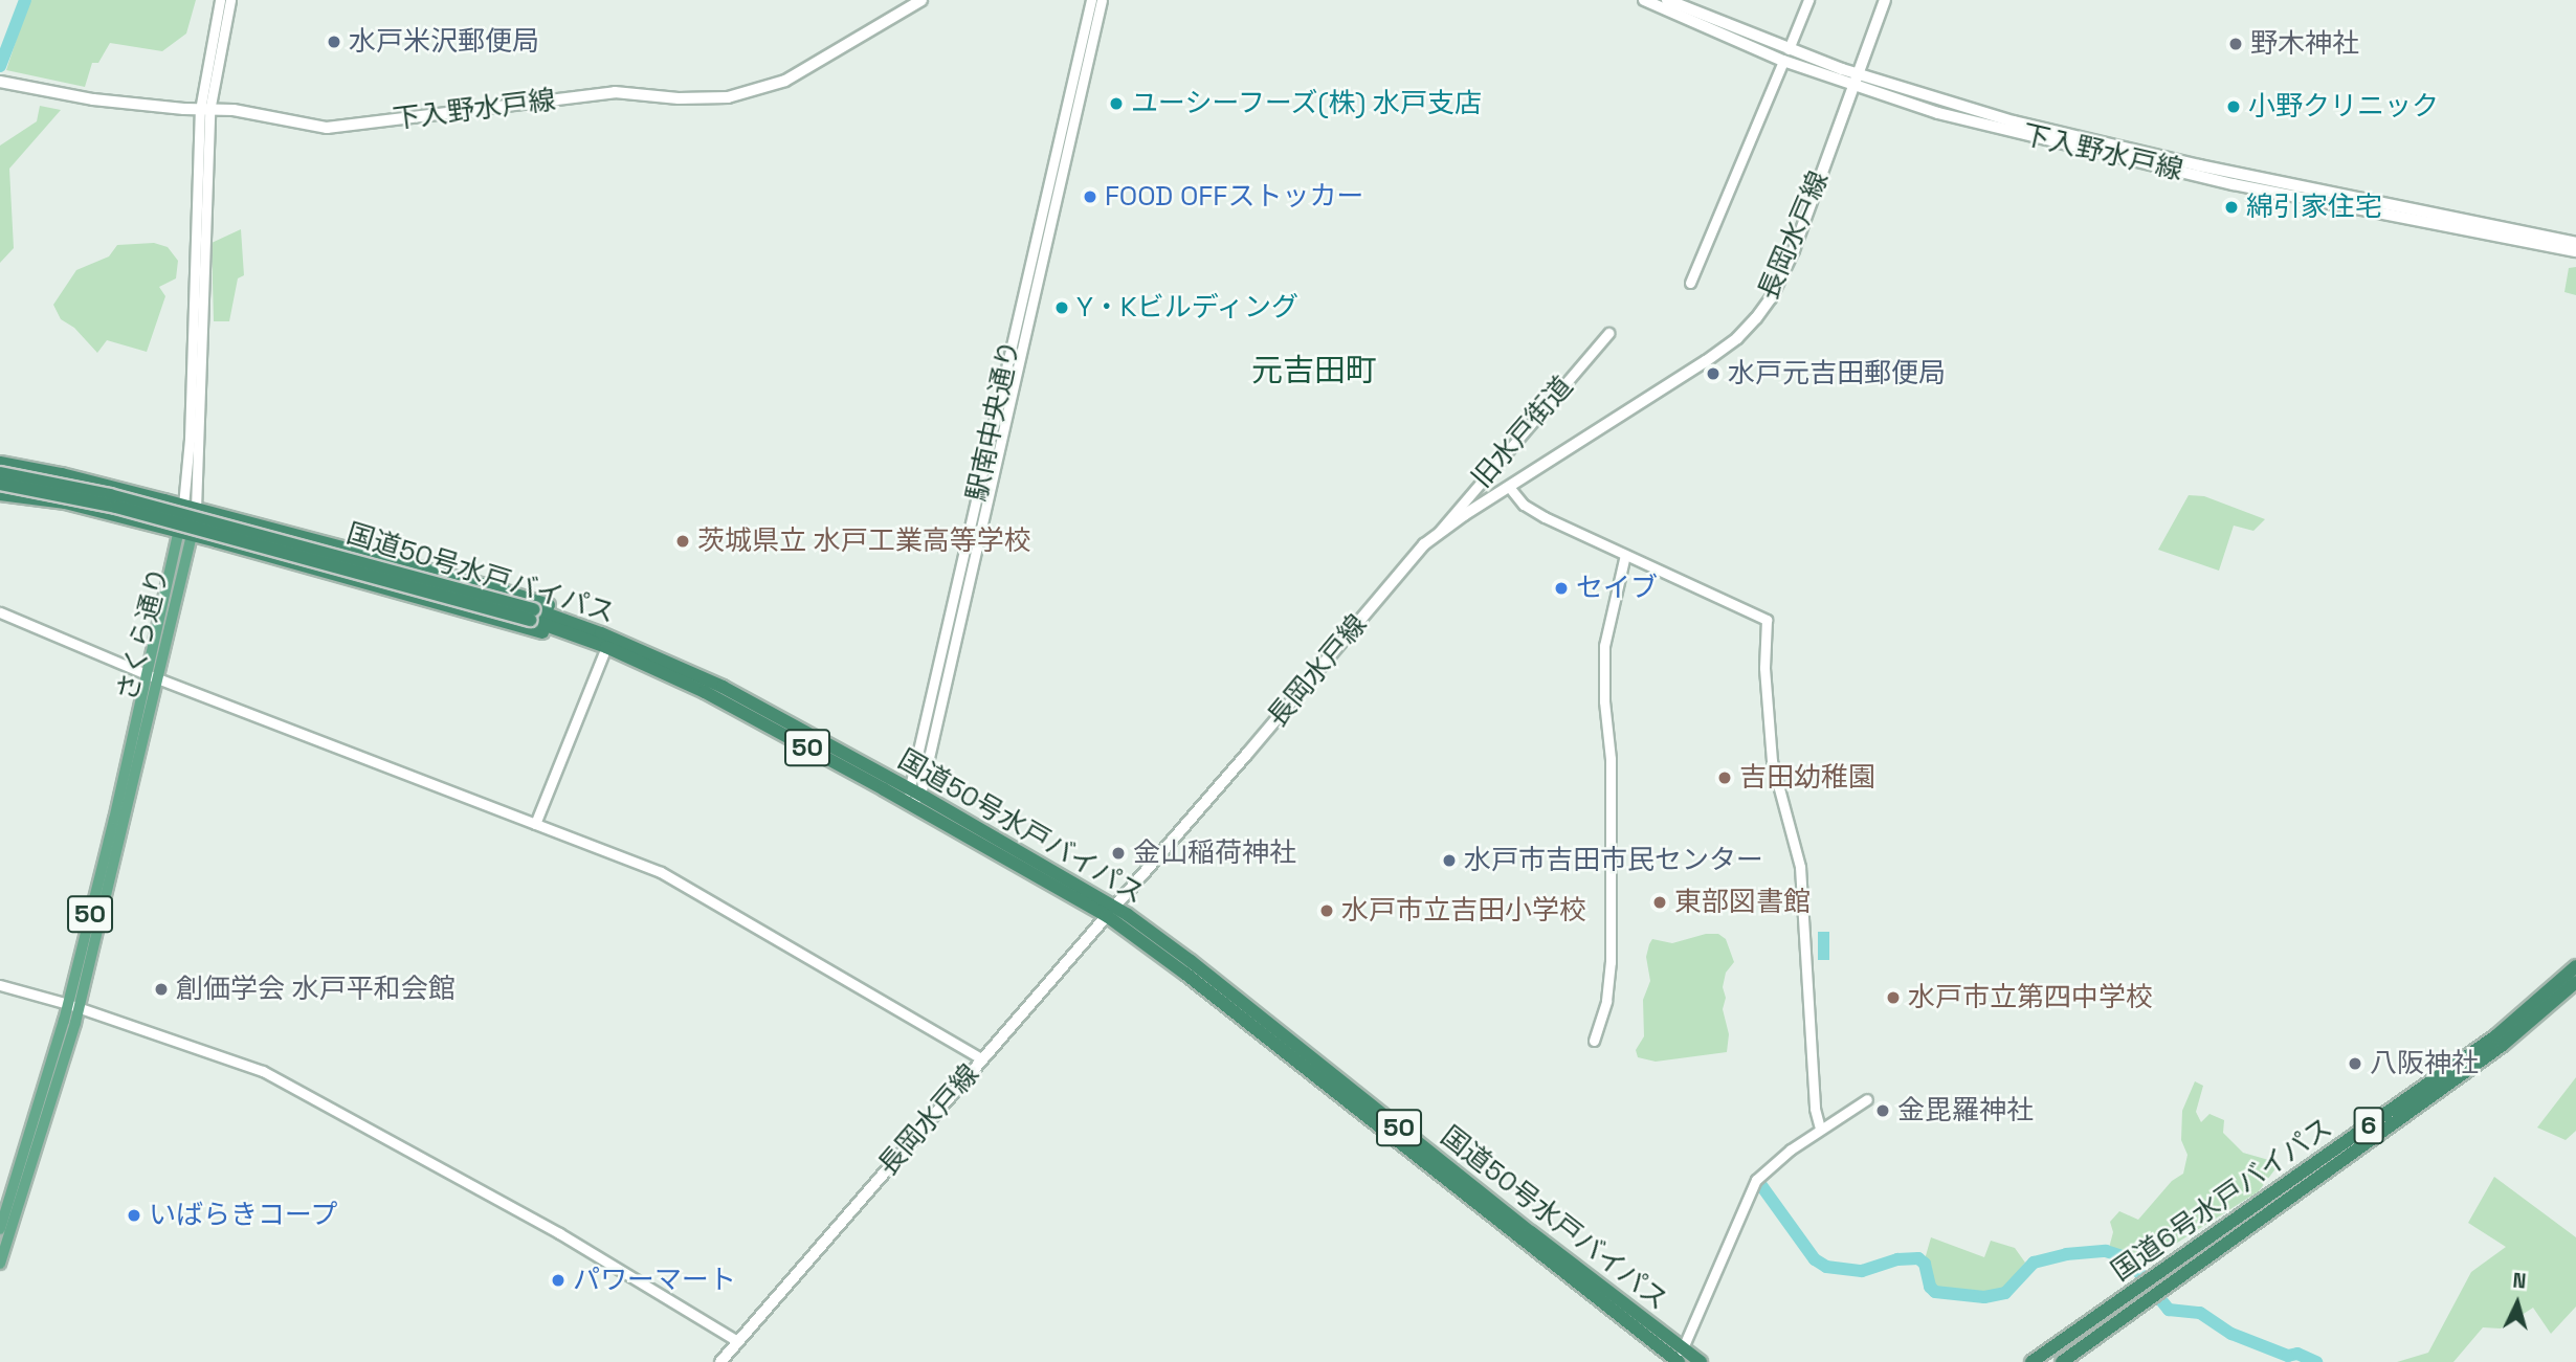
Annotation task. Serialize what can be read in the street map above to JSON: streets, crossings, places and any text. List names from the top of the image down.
{
  "streets": {
    "highway": [
      "国道50号水戸バイパス",
      "50",
      "6",
      "国道6号水戸バイパス"
    ],
    "main road": ["下入野水戸線", "長岡水戸線", "さくら通り"],
    "street": ["駅南中央通り", "旧水戸街道"]
  },
  "crossings": [
    ["下入野水戸線", "長岡水戸線"],
    ["下入野水戸線", "さくら通り"],
    ["長岡水戸線", "旧水戸街道"],
    ["長岡水戸線", "国道50号水戸バイパス"],
    ["駅南中央通り", "国道50号水戸バイパス"]
  ],
  "districts": ["元吉田町"],
  "places": [
    "水戸米沢郵便局",
    "野木神社",
    "ユーシーフーズ(株) 水戸支店",
    "小野クリニック",
    "FOOD OFFストッカー",
    "綿引家住宅",
    "Y・Kビルディング",
    "水戸元吉田郵便局",
    "茨城県立 水戸工業高等学校",
    "セイブ",
    "吉田幼稚園",
    "金山稲荷神社",
    "水戸市吉田市民センター",
    "東部図書館",
    "水戸市立吉田小学校",
    "創価学会 水戸平和会館",
    "水戸市立第四中学校",
    "八阪神社",
    "金毘羅神社",
    "いばらきコープ",
    "パワーマート"
  ],
  "north": "top"
}
